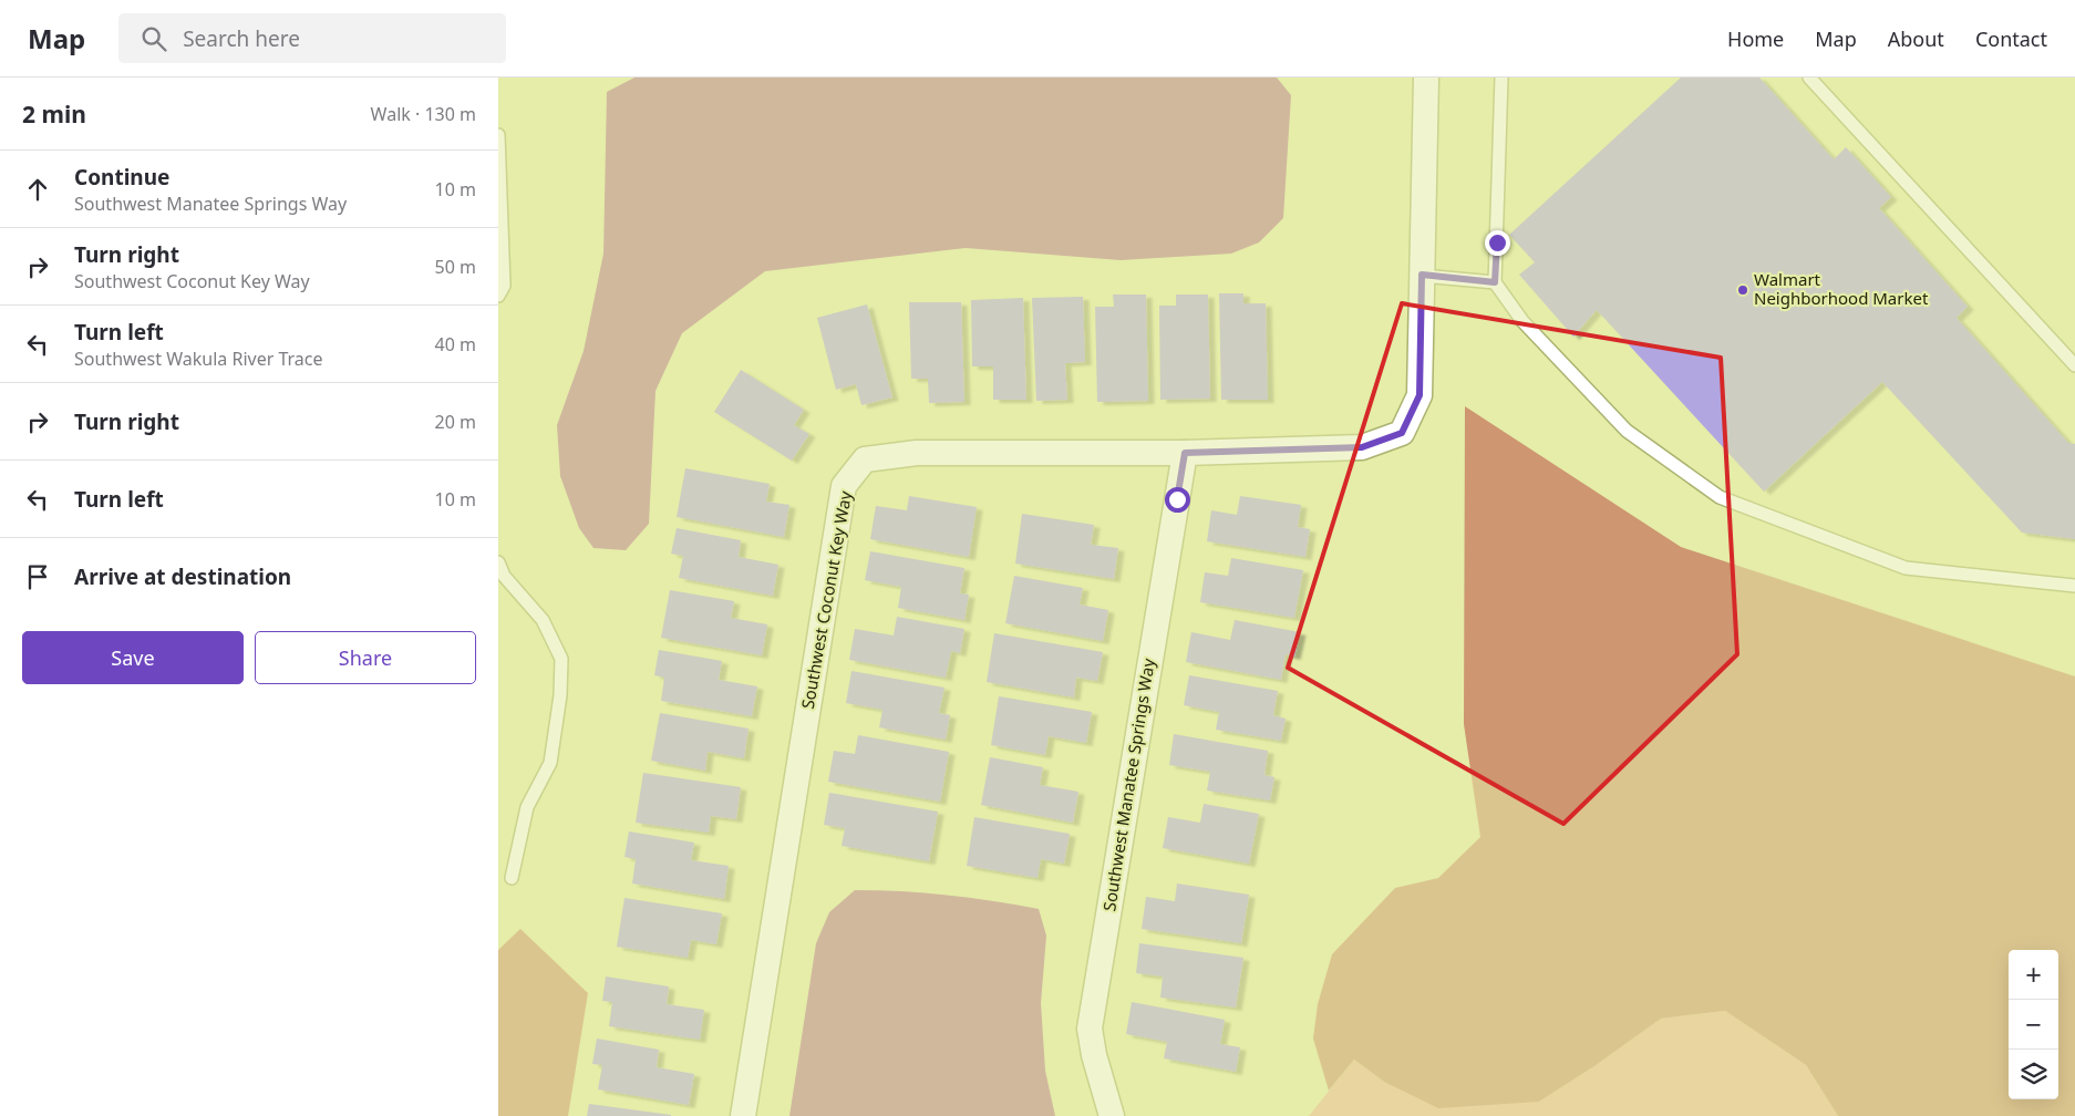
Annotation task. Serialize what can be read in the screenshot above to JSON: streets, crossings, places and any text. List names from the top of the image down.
{
  "streets": {
    "street": ["Southwest Coconut Key Way", "Southwest Manatee Springs Way"]
  },
  "crossings": [
    ["Southwest Coconut Key Way", "Southwest Manatee Springs Way"]
  ],
  "places": ["Walmart Neighborhood Market"],
  "page": {
    "header": "Map",
    "search": "Search here",
    "nav": [
      "Home",
      "Map",
      "About",
      "Contact"
    ],
    "heading": ["2 min", "Walk · 130 m"],
    "list": [
      ["Continue", "Southwest Manatee Springs Way", "10 m"],
      ["Turn right", "Southwest Coconut Key Way", "50 m"],
      ["Turn left", "Southwest Wakula River Trace", "40 m"],
      ["Turn right", "20 m"],
      ["Turn left", "10 m"],
      "Arrive at destination"
    ],
    "buttons": ["Save", "Share"],
    "map_buttons": ["+", "−"]
  }
}
